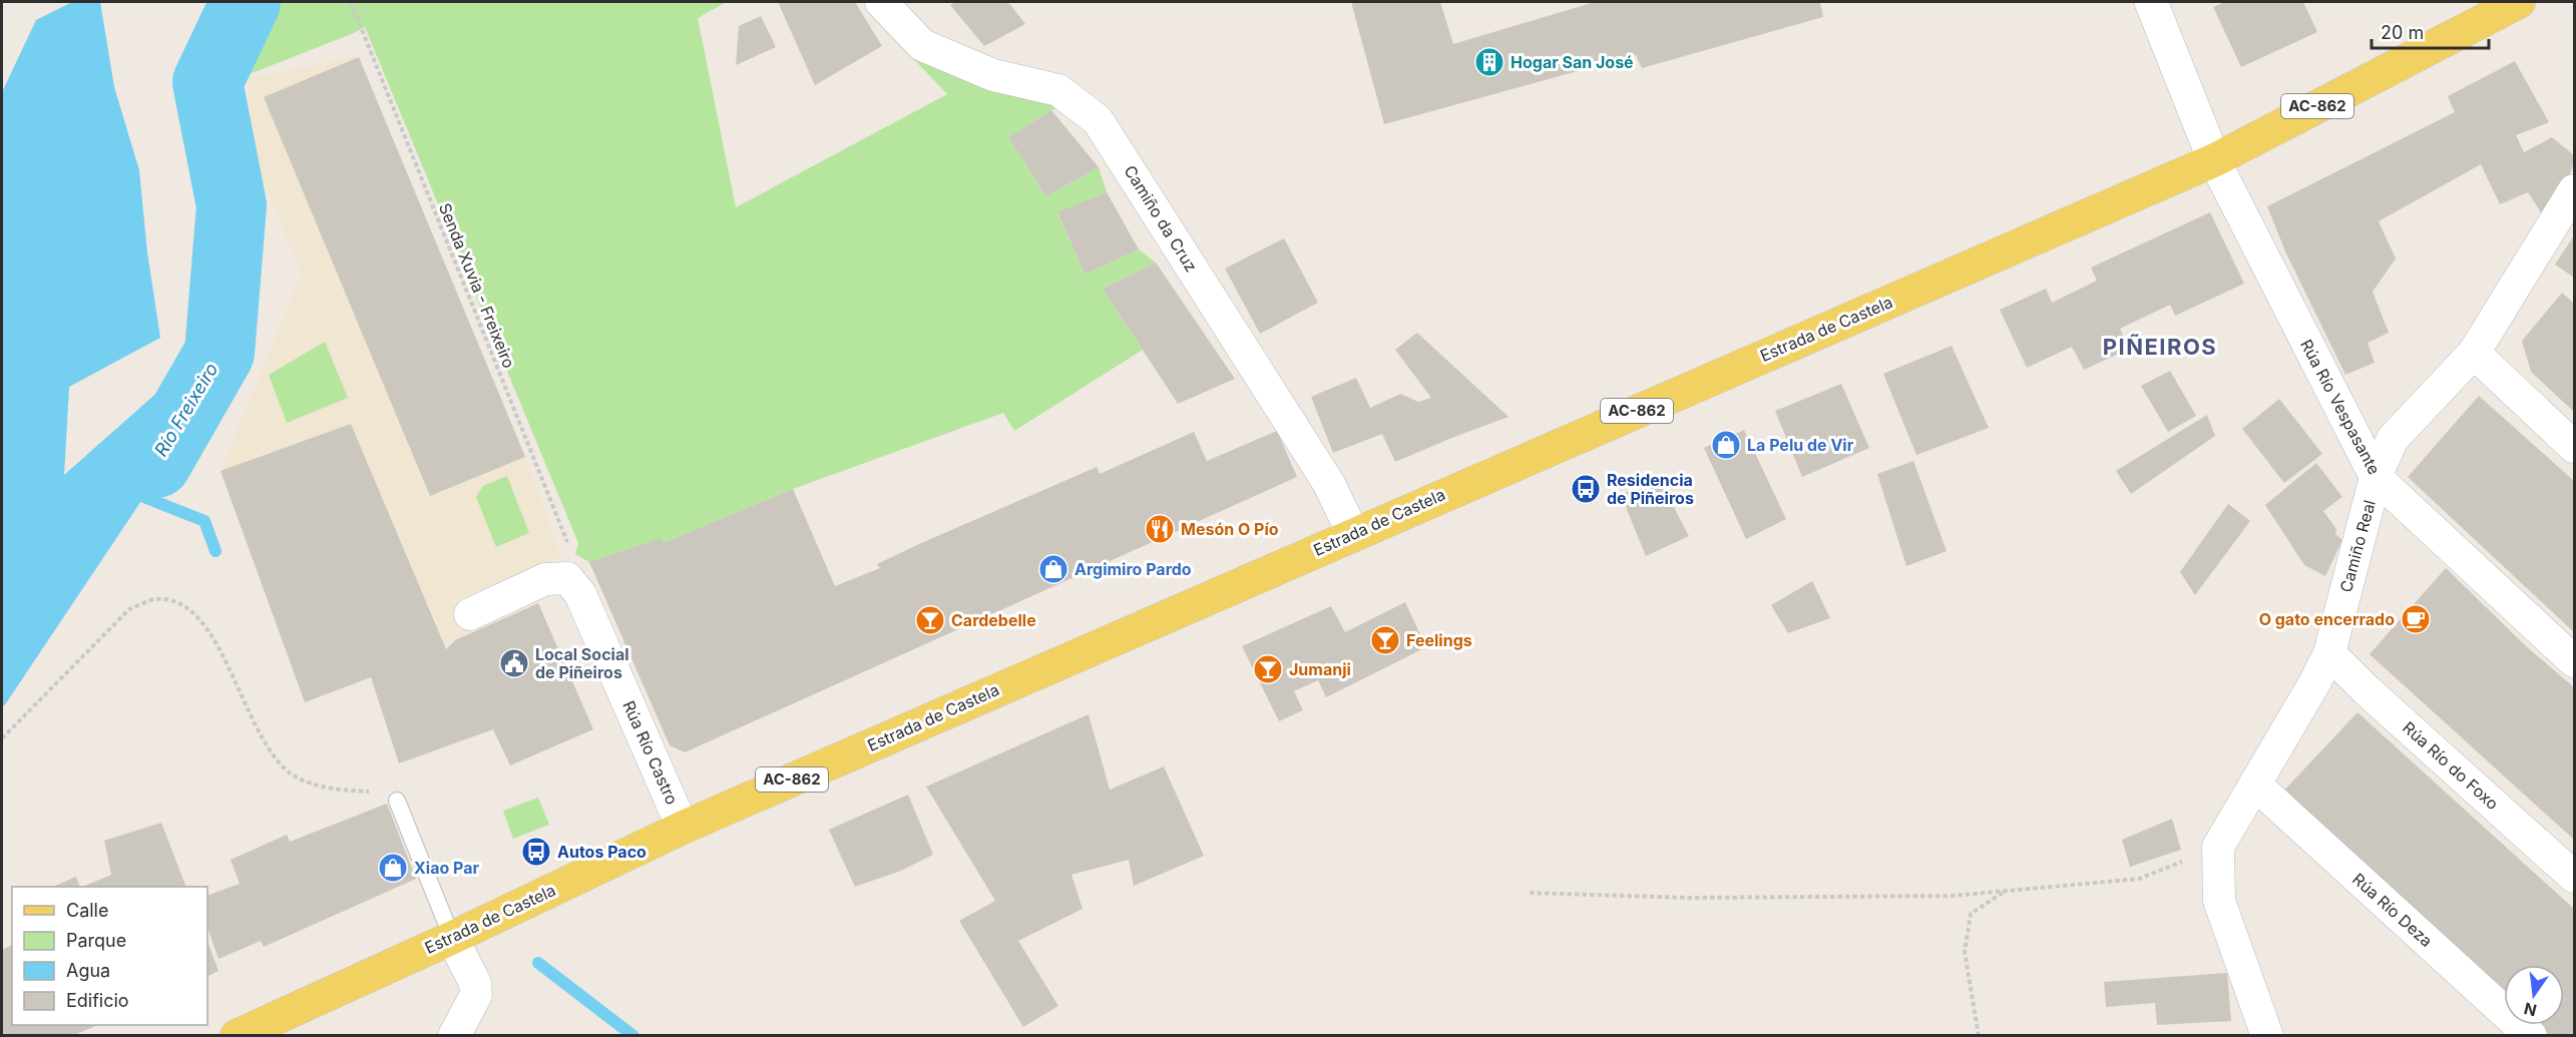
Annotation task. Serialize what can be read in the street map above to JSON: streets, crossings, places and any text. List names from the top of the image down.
{
  "streets": {
    "main road": ["AC-862", "Estrada de Castela"],
    "street": [
      "Camiño da Cruz",
      "Rúa Río Vespasante",
      "Camiño Real",
      "Rúa Río Castro",
      "Rúa Río do Foxo",
      "Rúa Río Deza"
    ],
    "path": ["Senda Xuvia - Freixeiro"]
  },
  "crossings": [
    ["Camiño da Cruz", "Estrada de Castela"],
    ["Senda Xuvia - Freixeiro", "Rúa Río Castro"],
    ["Estrada de Castela", "Rúa Río Vespasante"],
    ["Estrada de Castela", "Rúa Río Castro"],
    ["Rúa Río Vespasante", "Camiño Real"],
    ["Camiño Real", "Rúa Río do Foxo"],
    ["Camiño Real", "Rúa Río Deza"]
  ],
  "districts": ["PIÑEIROS"],
  "water": ["Río Freixeiro"],
  "places": {
    "building": ["Hogar San José"],
    "shop": ["La Pelu de Vir", "Argimiro Pardo", "Xiao Par"],
    "bus stop": ["Residencia de Piñeiros", "Autos Paco"],
    "restaurant": ["Mesón O Pío"],
    "cafe": ["O gato encerrado"],
    "bar": ["Cardebelle", "Feelings", "Jumanji"],
    "public building": ["Local Social de Piñeiros"]
  },
  "legend": [
    "Calle",
    "Parque",
    "Agua",
    "Edificio"
  ],
  "scale_bar": "20 m",
  "north": "bottom"
}
